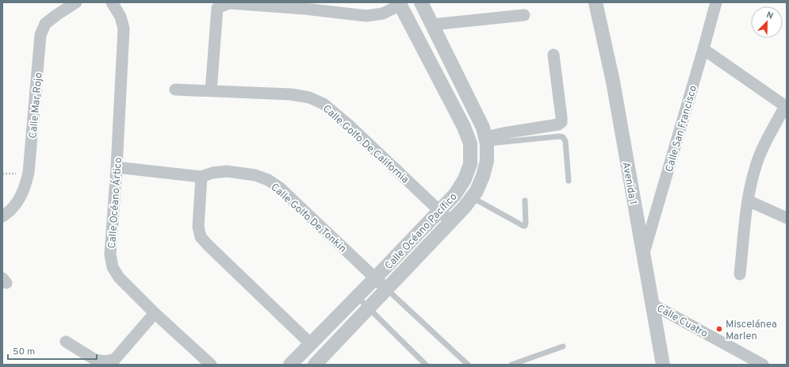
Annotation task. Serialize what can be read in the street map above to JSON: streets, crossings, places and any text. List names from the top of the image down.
{
  "streets": {
    "street": [
      "Calle Mar Rojo",
      "Calle San Francisco",
      "Calle Golfo De California",
      "Avenida 1",
      "Calle Océano Ártico",
      "Calle Golfo De Tonkin",
      "Calle Océano Pacífico",
      "Calle Cuatro"
    ]
  },
  "crossings": [
    ["Calle San Francisco", "Avenida 1"],
    ["Calle Golfo De California", "Calle Océano Pacífico"],
    ["Avenida 1", "Calle Cuatro"],
    ["Calle Océano Ártico", "Calle Golfo De Tonkin"],
    ["Calle Golfo De Tonkin", "Calle Océano Pacífico"]
  ],
  "places": ["Miscelánea Marlen"],
  "scale_bar": "50 m",
  "north": "top right"
}
